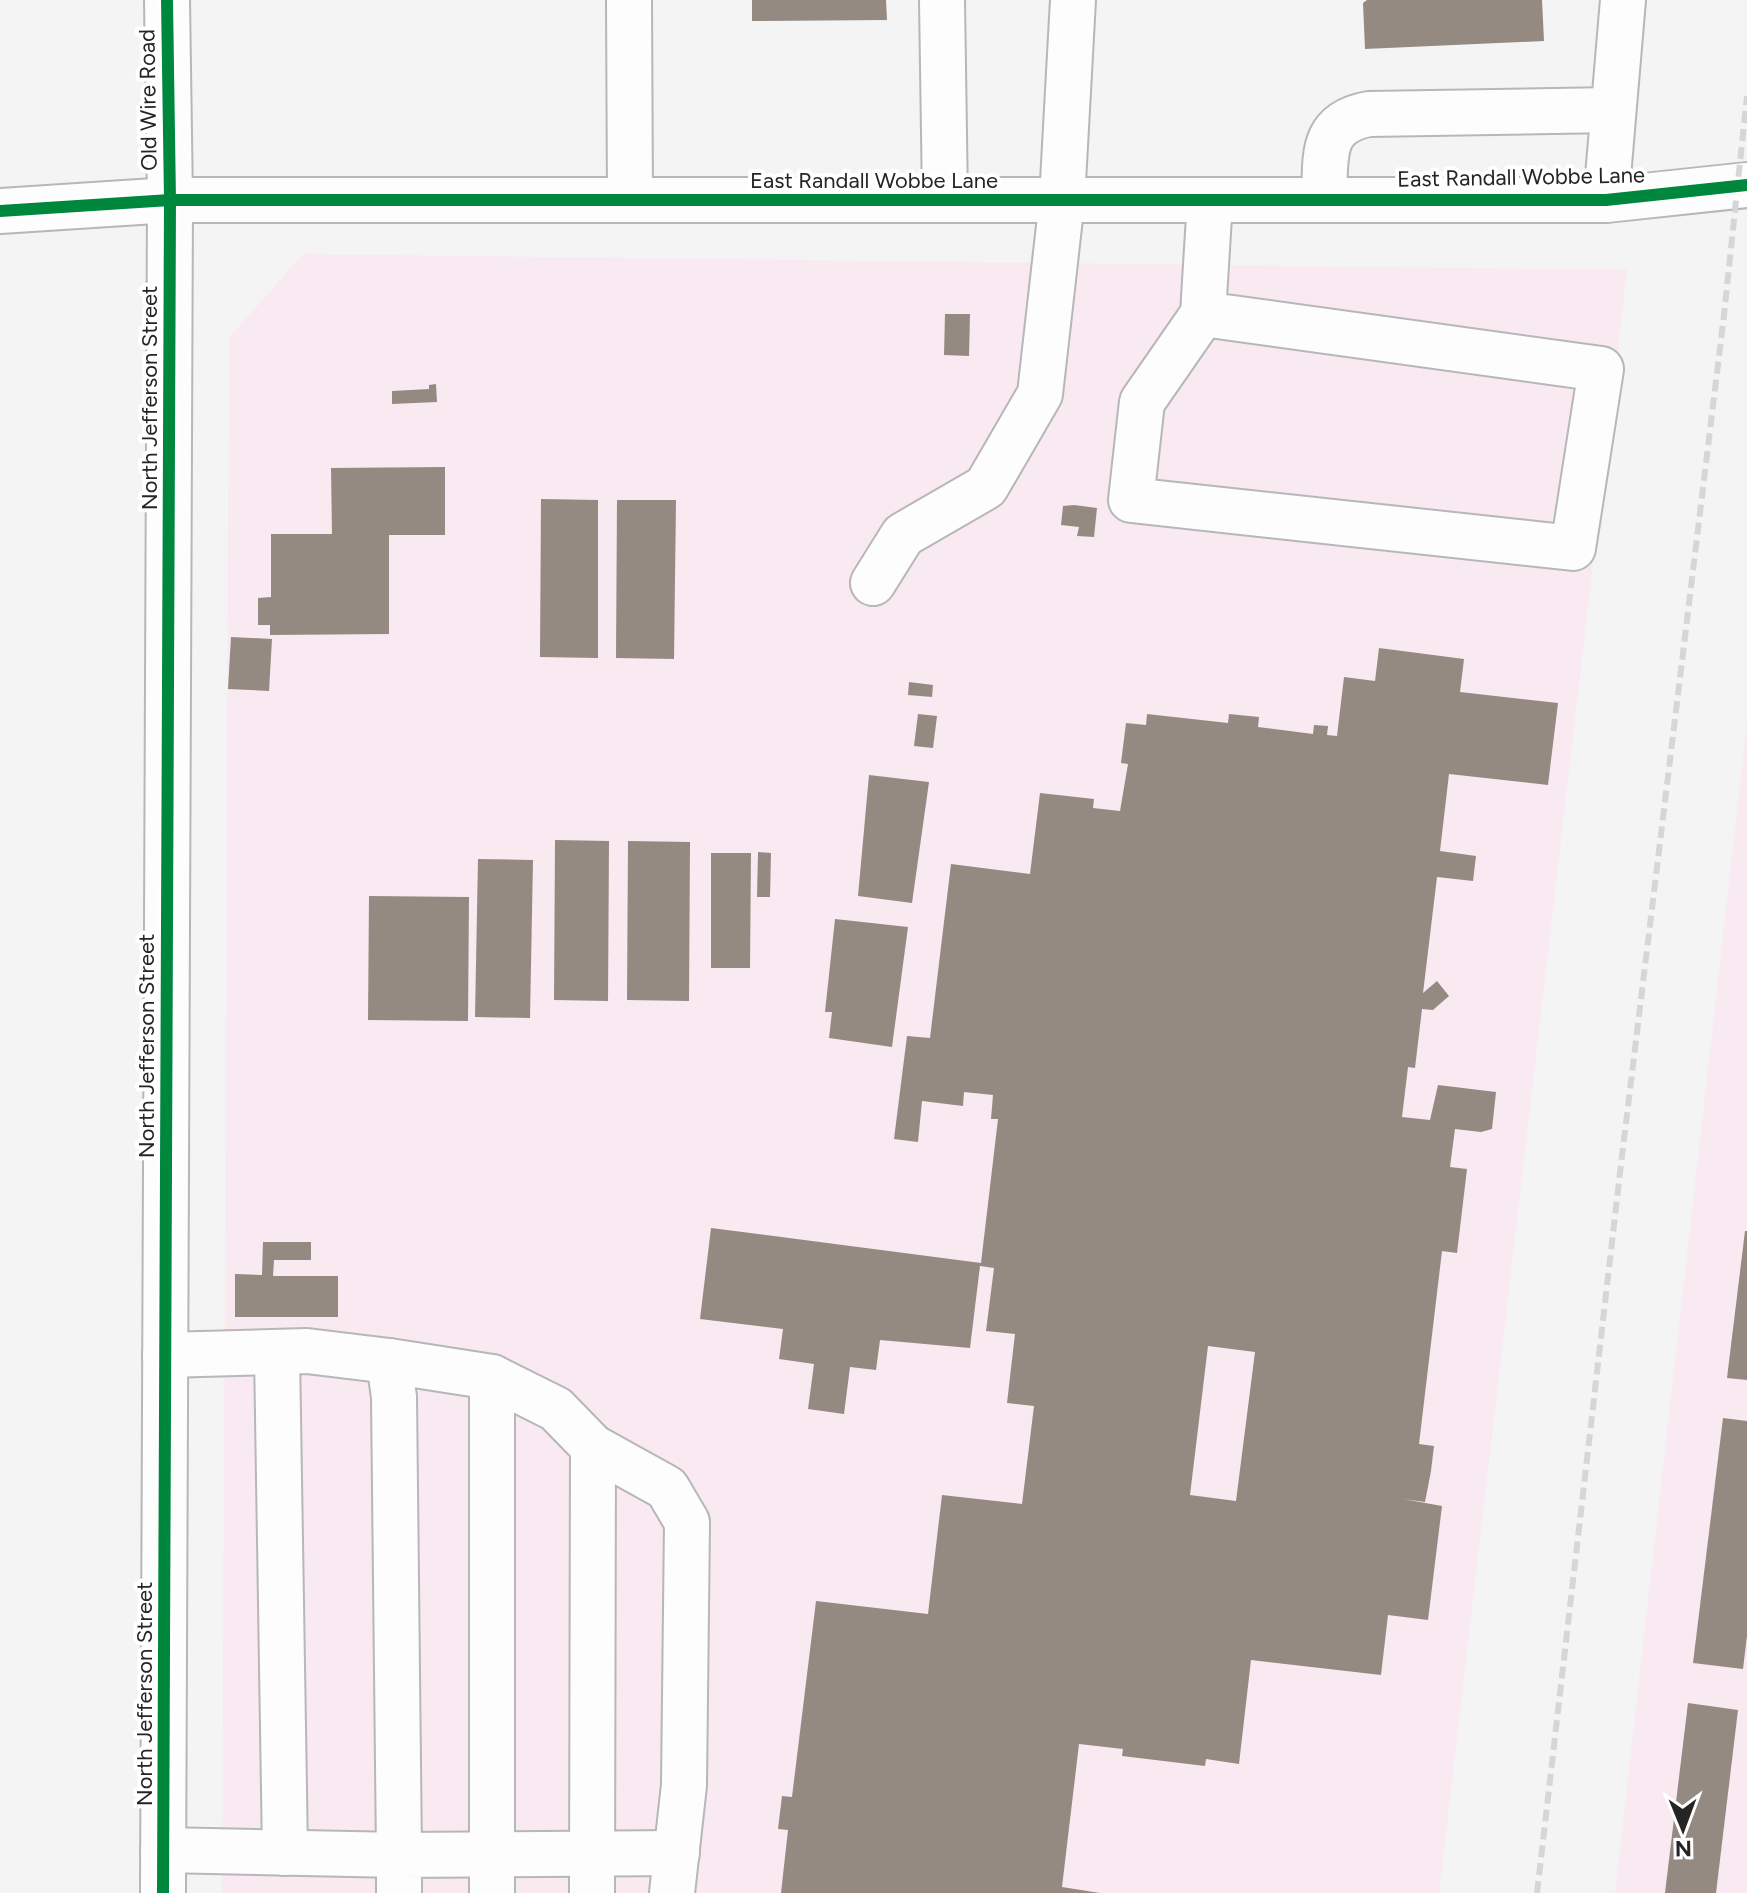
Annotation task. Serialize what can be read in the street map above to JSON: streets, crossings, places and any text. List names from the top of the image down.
{
  "streets": {
    "street": ["Old Wire Road", "East Randall Wobbe Lane", "North Jefferson Street"]
  },
  "crossings": [
    ["Old Wire Road", "East Randall Wobbe Lane"],
    ["Old Wire Road", "North Jefferson Street"],
    ["East Randall Wobbe Lane", "North Jefferson Street"]
  ],
  "north": "bottom"
}
